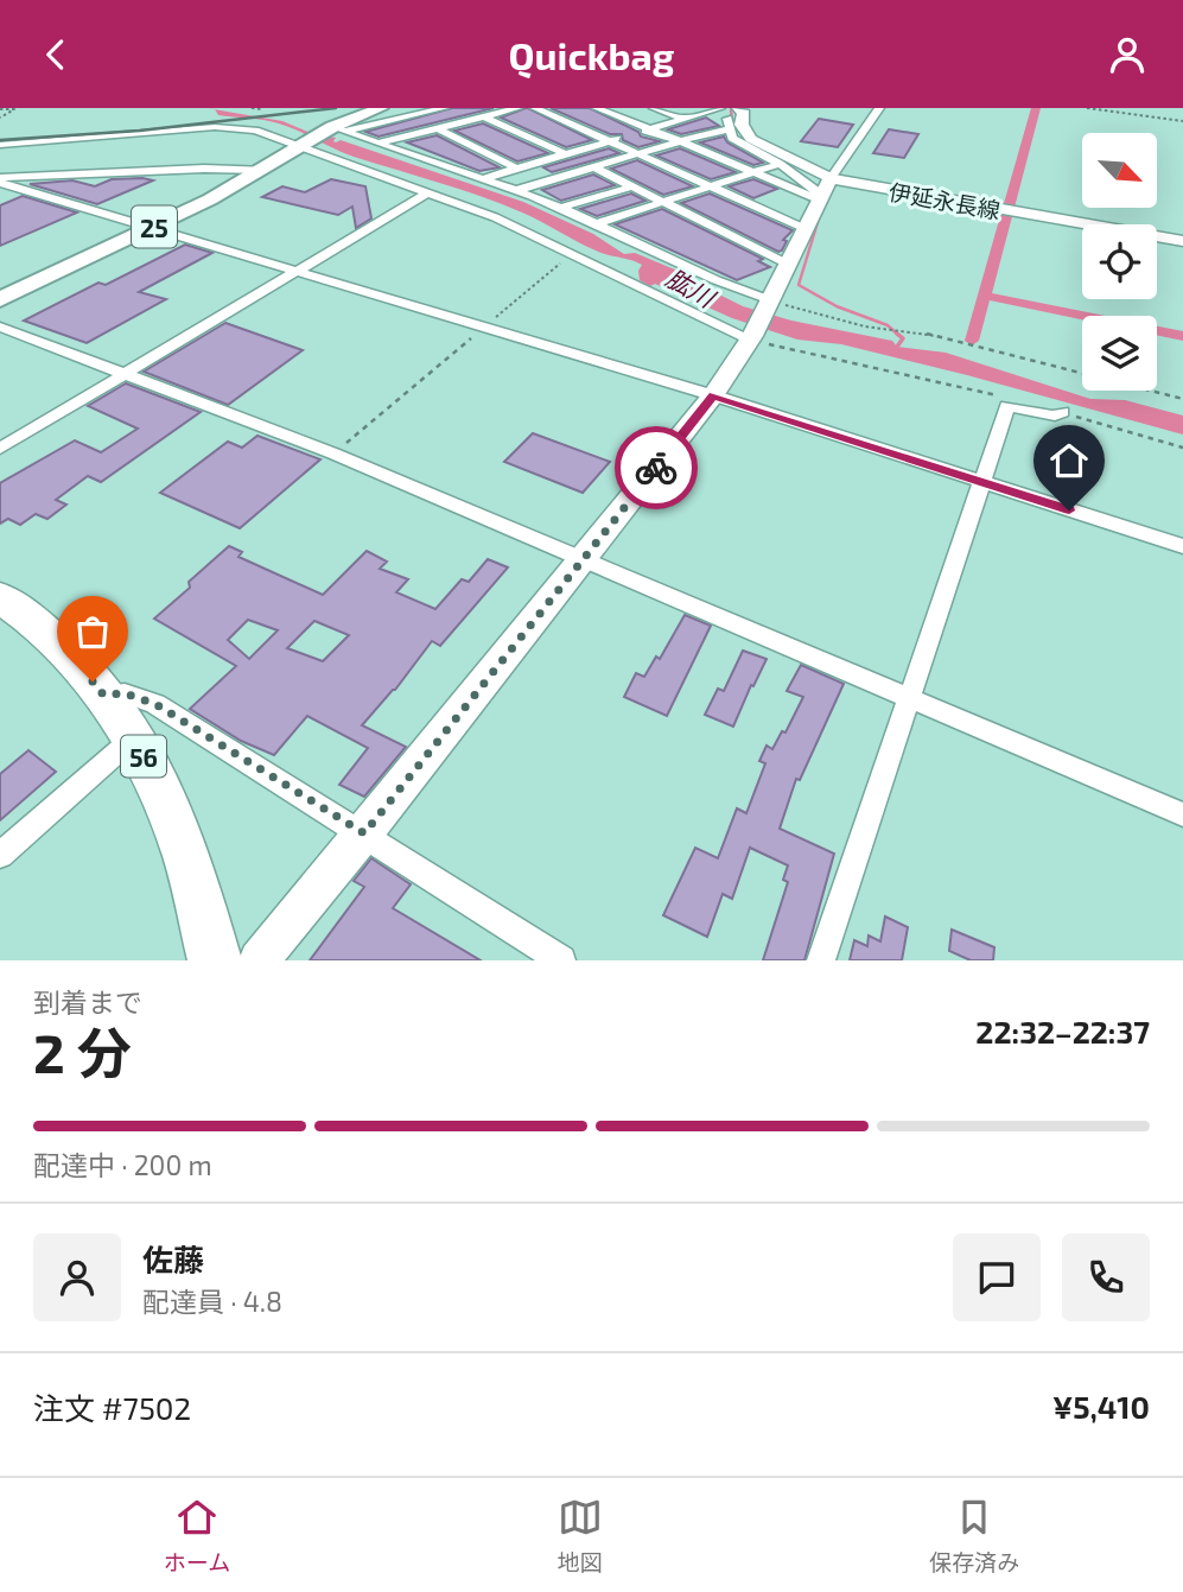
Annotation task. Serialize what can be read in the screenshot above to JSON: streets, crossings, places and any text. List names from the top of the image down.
{
  "streets": {
    "highway": ["56"],
    "main road": ["25"],
    "street": ["伊延永長線"]
  },
  "water": ["肱川"],
  "north": "bottom right",
  "page": {
    "header": "Quickbag",
    "heading": ["2 分", "到着まで", "22:32–22:37"],
    "panel": [
      "佐藤",
      "配達員 · 4.8",
      "注文 #7502",
      "¥5,410"
    ],
    "bar": "配達中 · 200 m",
    "tabs": ["ホーム", "地図", "保存済み"]
  }
}
